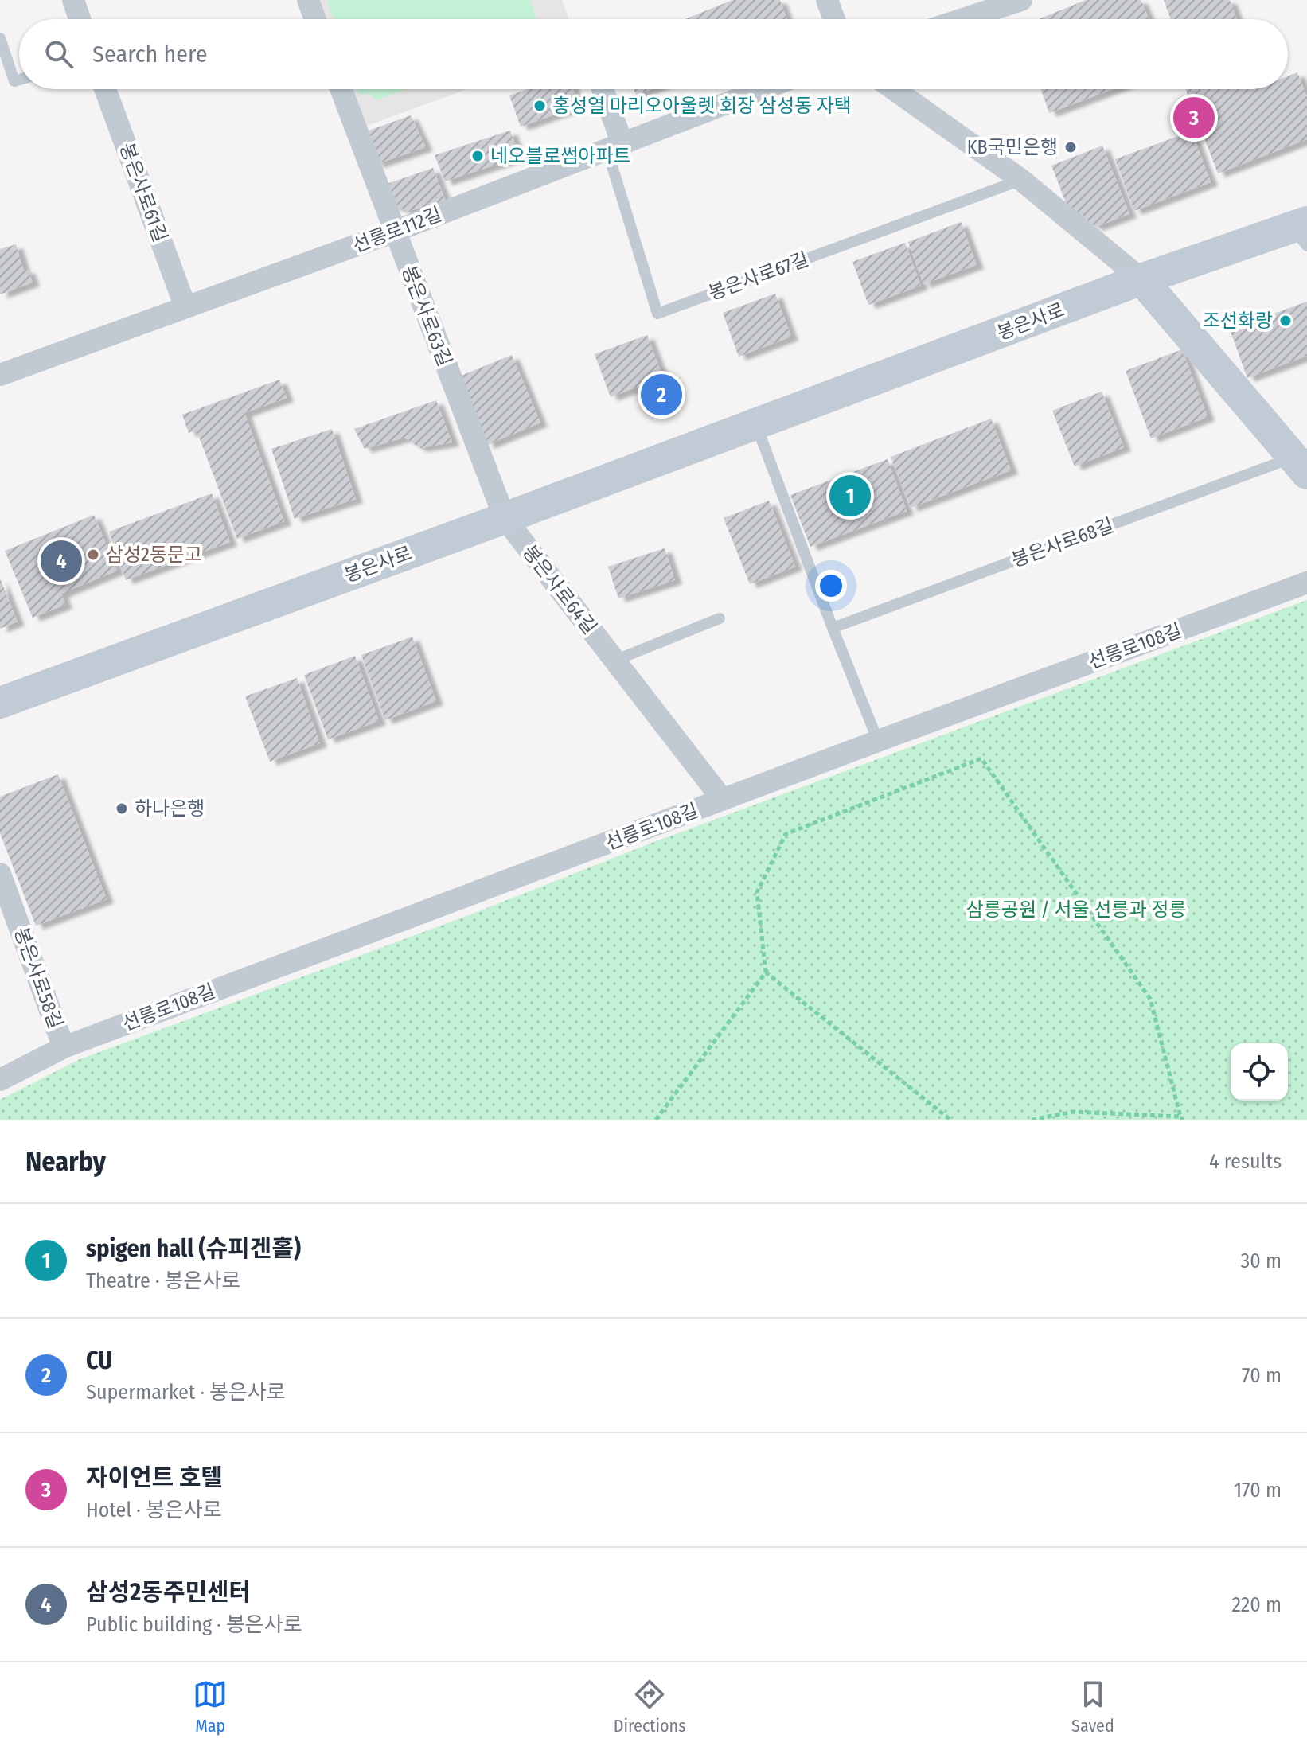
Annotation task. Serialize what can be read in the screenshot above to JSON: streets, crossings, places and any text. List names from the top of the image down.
{
  "streets": {
    "main road": ["봉은사로", "봉은사로68길"],
    "street": [
      "봉은사로61길",
      "선릉로112길",
      "봉은사로63길",
      "봉은사로64길",
      "선릉로108길",
      "봉은사로58길"
    ],
    "lane": ["봉은사로67길"]
  },
  "crossings": [
    ["봉은사로61길", "선릉로112길"],
    ["선릉로112길", "봉은사로67길"],
    ["선릉로112길", "봉은사로63길"],
    ["봉은사로63길", "봉은사로"],
    ["봉은사로63길", "봉은사로64길"],
    ["봉은사로", "봉은사로68길"],
    ["봉은사로", "봉은사로64길"],
    ["봉은사로64길", "선릉로108길"],
    ["선릉로108길", "봉은사로58길"]
  ],
  "parks": ["삼릉공원 / 서울 선릉과 정릉"],
  "places": [
    "홍성열 마리오아울렛 회장 삼성동 자택",
    "KB국민은행",
    "네오블로썸아파트",
    "조선화랑",
    "삼성2동문고",
    "하나은행"
  ],
  "page": {
    "search": "Search here",
    "pins": [
      "3",
      "2",
      "1",
      "4"
    ],
    "heading": ["Nearby", "4 results"],
    "list": [
      {
        "mark": "1",
        "name": "spigen hall (슈피겐홀)",
        "note": "Theatre · 봉은사로",
        "value": "30 m"
      },
      {
        "mark": "2",
        "name": "CU",
        "note": "Supermarket · 봉은사로",
        "value": "70 m"
      },
      {
        "mark": "3",
        "name": "자이언트 호텔",
        "note": "Hotel · 봉은사로",
        "value": "170 m"
      },
      {
        "mark": "4",
        "name": "삼성2동주민센터",
        "note": "Public building · 봉은사로",
        "value": "220 m"
      }
    ],
    "nav": ["Map", "Directions", "Saved"]
  }
}
